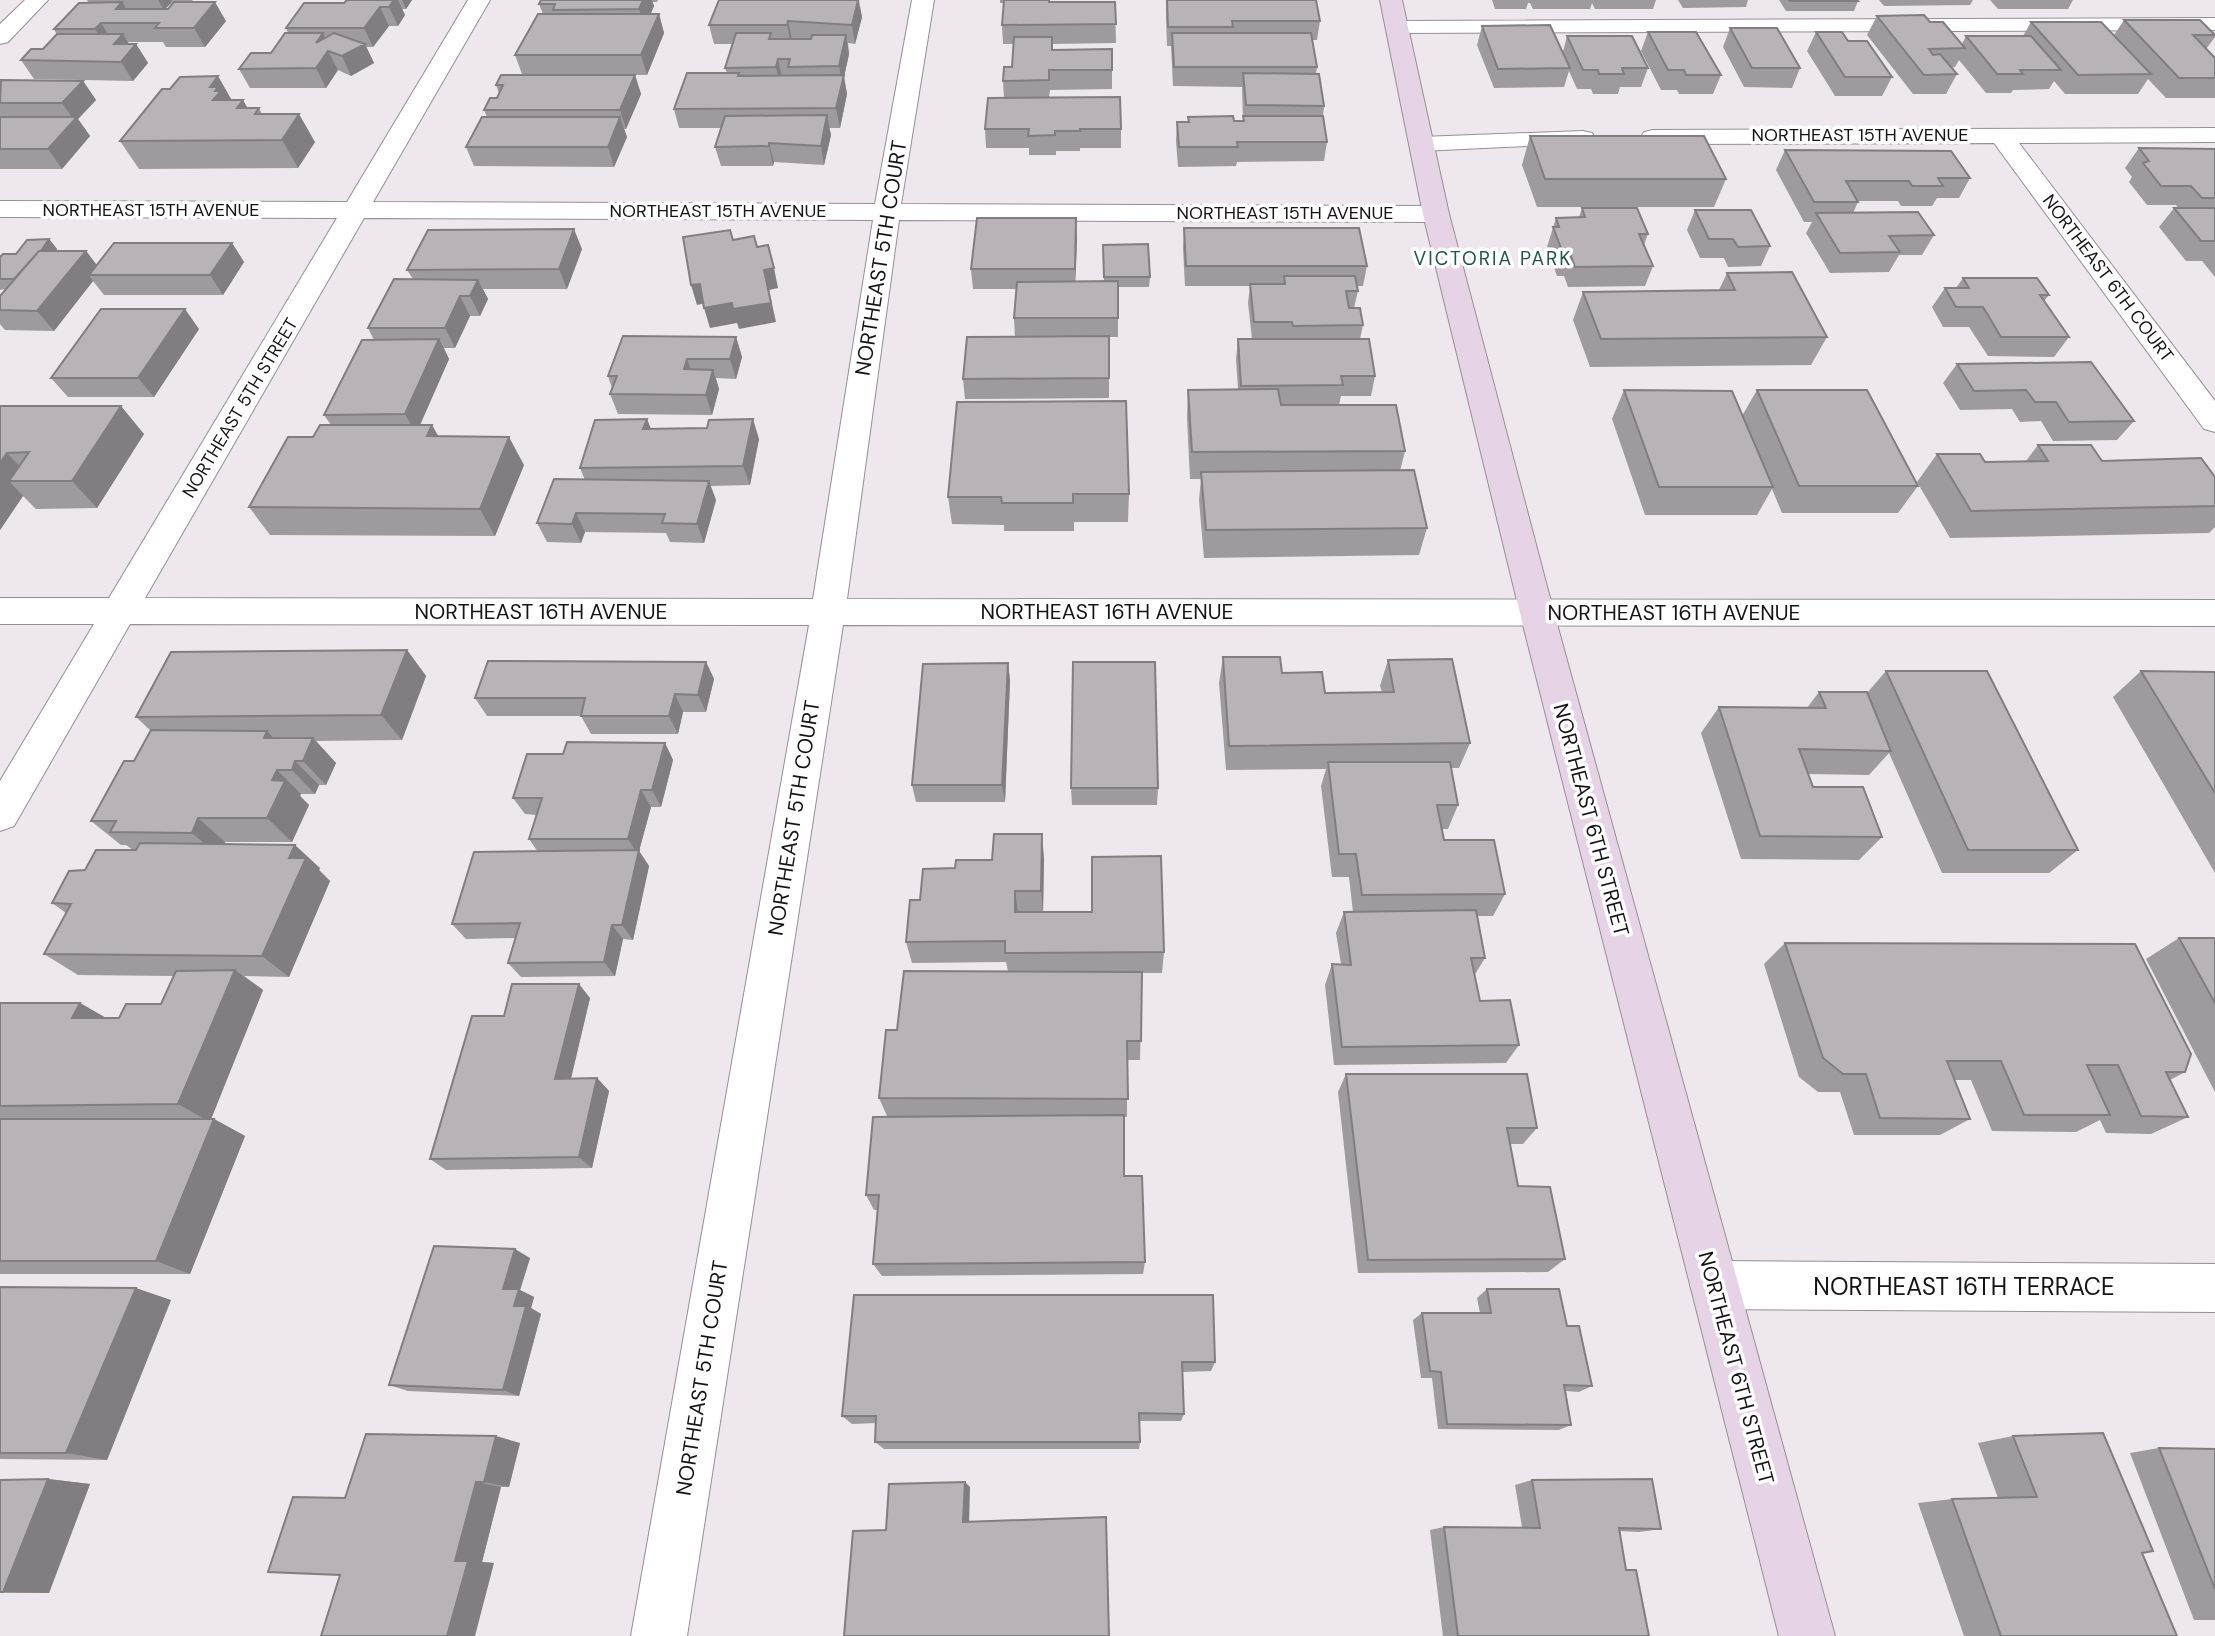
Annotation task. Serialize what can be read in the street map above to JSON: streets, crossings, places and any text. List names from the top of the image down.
{
  "streets": {
    "street": [
      "NORTHEAST 15TH AVENUE",
      "NORTHEAST 5TH COURT",
      "NORTHEAST 6TH COURT",
      "NORTHEAST 5TH STREET",
      "NORTHEAST 16TH AVENUE",
      "NORTHEAST 6TH STREET",
      "NORTHEAST 16TH TERRACE"
    ]
  },
  "crossings": [
    ["NORTHEAST 15TH AVENUE", "NORTHEAST 5TH COURT"],
    ["NORTHEAST 15TH AVENUE", "NORTHEAST 6TH COURT"],
    ["NORTHEAST 15TH AVENUE", "NORTHEAST 5TH STREET"],
    ["NORTHEAST 15TH AVENUE", "NORTHEAST 6TH STREET"],
    ["NORTHEAST 5TH COURT", "NORTHEAST 16TH AVENUE"],
    ["NORTHEAST 5TH STREET", "NORTHEAST 16TH AVENUE"],
    ["NORTHEAST 16TH AVENUE", "NORTHEAST 6TH STREET"],
    ["NORTHEAST 6TH STREET", "NORTHEAST 16TH TERRACE"]
  ],
  "districts": ["VICTORIA PARK"]
}
